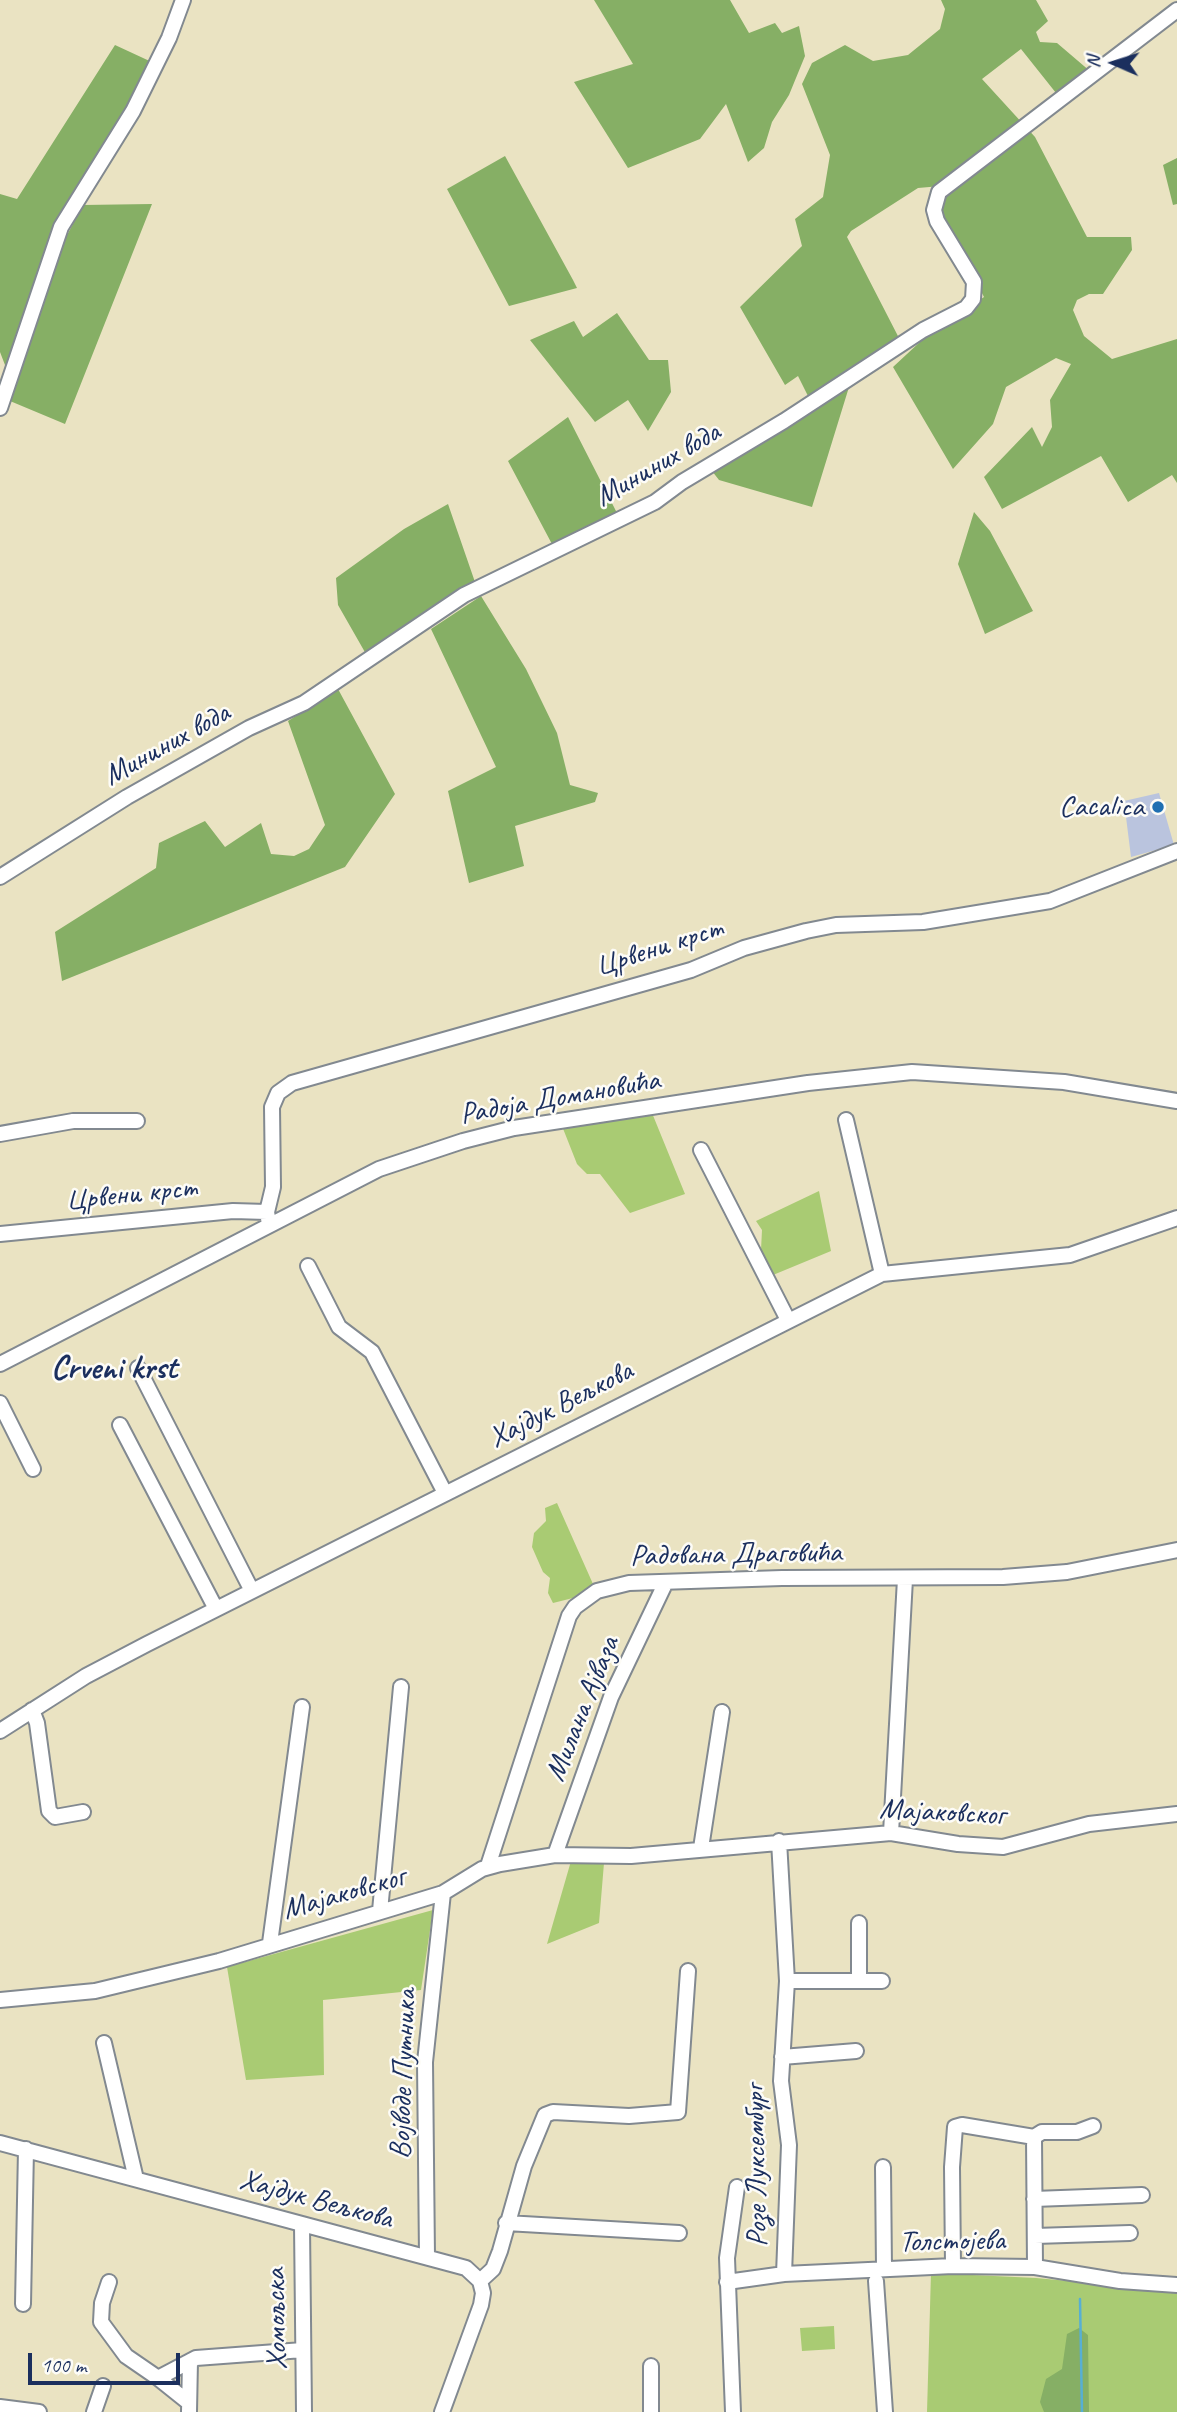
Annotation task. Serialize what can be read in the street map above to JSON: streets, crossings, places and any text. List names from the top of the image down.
{
  "streets": {
    "street": [
      "Мининих вода",
      "Црвени крст",
      "Радоја Домановића",
      "Хајдук Вељкова",
      "Радована Драговића",
      "Милана Ајваза",
      "Мајаковског",
      "Војводе Путника",
      "Розе Луксембург",
      "Толстојева",
      "Хомољска"
    ]
  },
  "crossings": [
    ["Црвени крст", "Радоја Домановића"],
    ["Хајдук Вељкова", "Војводе Путника"],
    ["Хајдук Вељкова", "Хомољска"],
    ["Радована Драговића", "Милана Ајваза"],
    ["Радована Драговића", "Мајаковског"],
    ["Милана Ајваза", "Мајаковског"],
    ["Мајаковског", "Војводе Путника"],
    ["Мајаковског", "Розе Луксембург"],
    ["Розе Луксембург", "Толстојева"]
  ],
  "districts": ["Crveni krst"],
  "places": ["Cacalica"],
  "scale_bar": "100 m",
  "north": "left"
}
